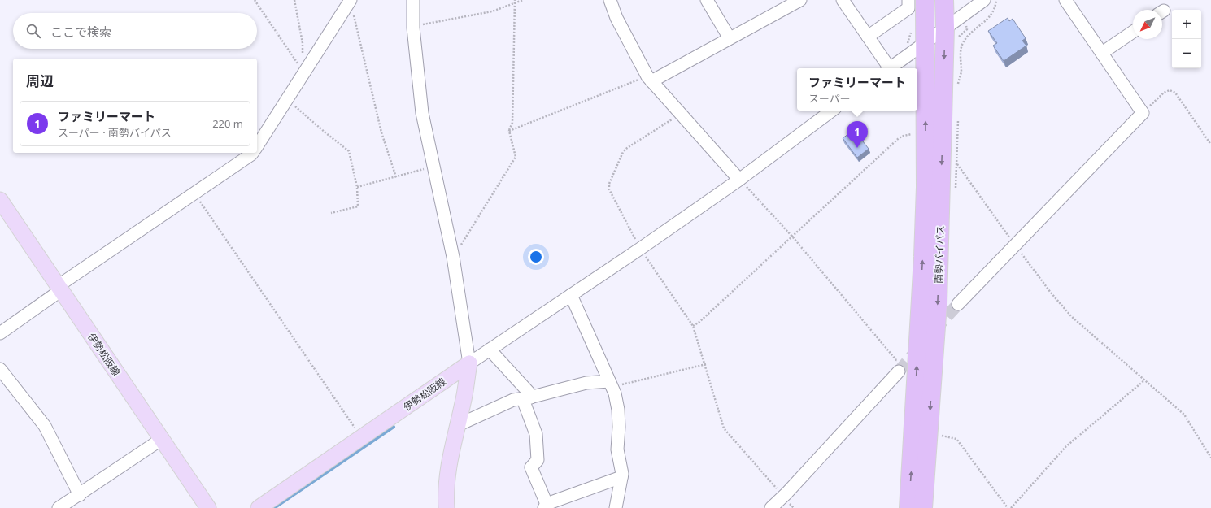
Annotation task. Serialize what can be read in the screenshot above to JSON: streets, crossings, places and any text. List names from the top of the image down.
{
  "streets": {
    "highway": ["南勢バイパス"],
    "main road": ["伊勢松阪線"]
  },
  "north": "bottom left",
  "page": {
    "map_buttons": ["+", "−"],
    "search": "ここで検索",
    "heading": "周辺",
    "popup": ["ファミリーマート", "スーパー"],
    "list": [
      {
        "mark": "1",
        "name": "ファミリーマート",
        "note": "スーパー · 南勢バイパス",
        "value": "220 m"
      }
    ],
    "pins": "1"
  }
}
